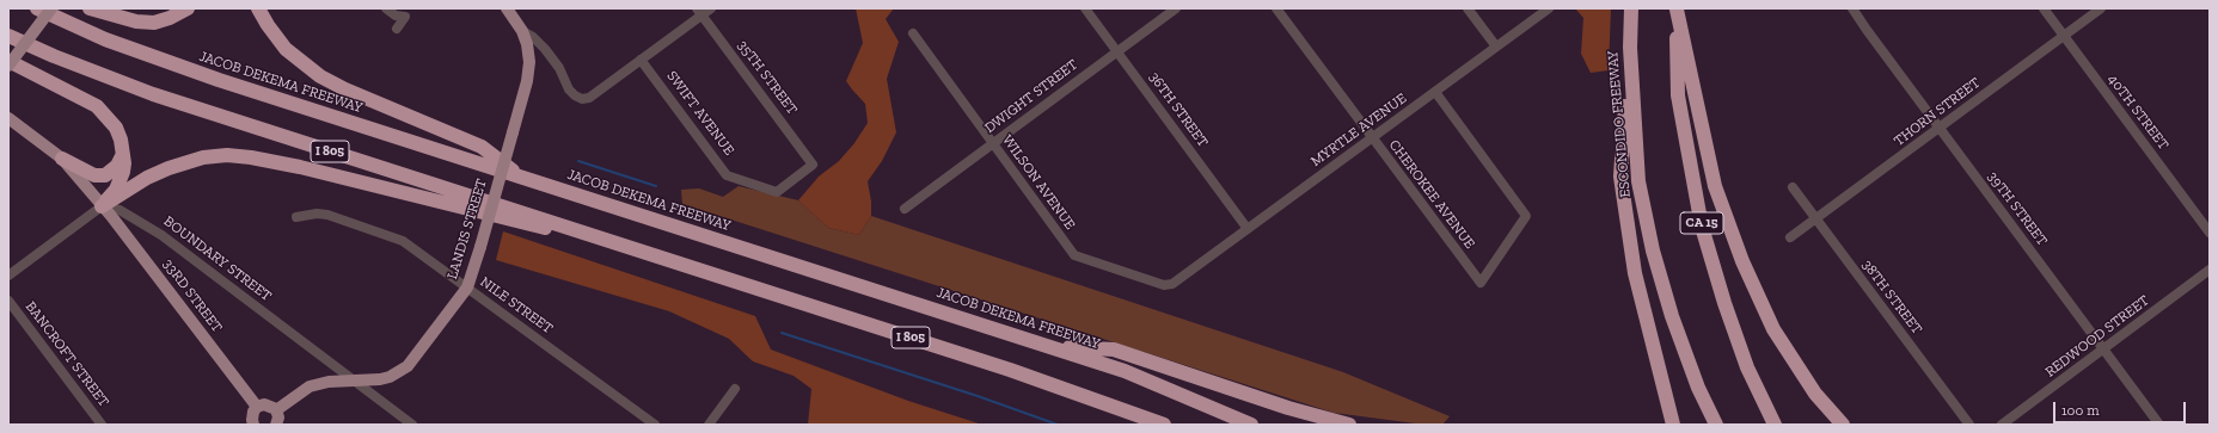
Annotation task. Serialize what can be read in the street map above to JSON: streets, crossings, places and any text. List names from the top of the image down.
{
  "streets": {
    "highway": [
      "JACOB DEKEMA FREEWAY",
      "ESCONDIDO FREEWAY",
      "I 805",
      "CA 15"
    ],
    "main road": ["LANDIS STREET", "33RD STREET"],
    "street": [
      "35TH STREET",
      "DWIGHT STREET",
      "36TH STREET",
      "THORN STREET",
      "40TH STREET",
      "SWIFT AVENUE",
      "MYRTLE AVENUE",
      "WILSON AVENUE",
      "CHEROKEE AVENUE",
      "39TH STREET",
      "BOUNDARY STREET",
      "38TH STREET",
      "NILE STREET",
      "REDWOOD STREET",
      "BANCROFT STREET"
    ]
  },
  "crossings": [
    ["35TH STREET", "SWIFT AVENUE"],
    ["DWIGHT STREET", "36TH STREET"],
    ["DWIGHT STREET", "WILSON AVENUE"],
    ["36TH STREET", "MYRTLE AVENUE"],
    ["THORN STREET", "40TH STREET"],
    ["THORN STREET", "39TH STREET"],
    ["THORN STREET", "38TH STREET"],
    ["MYRTLE AVENUE", "WILSON AVENUE"],
    ["MYRTLE AVENUE", "CHEROKEE AVENUE"],
    ["39TH STREET", "REDWOOD STREET"],
    ["LANDIS STREET", "BOUNDARY STREET"],
    ["LANDIS STREET", "NILE STREET"],
    ["BOUNDARY STREET", "33RD STREET"]
  ],
  "scale_bar": "100 m"
}
